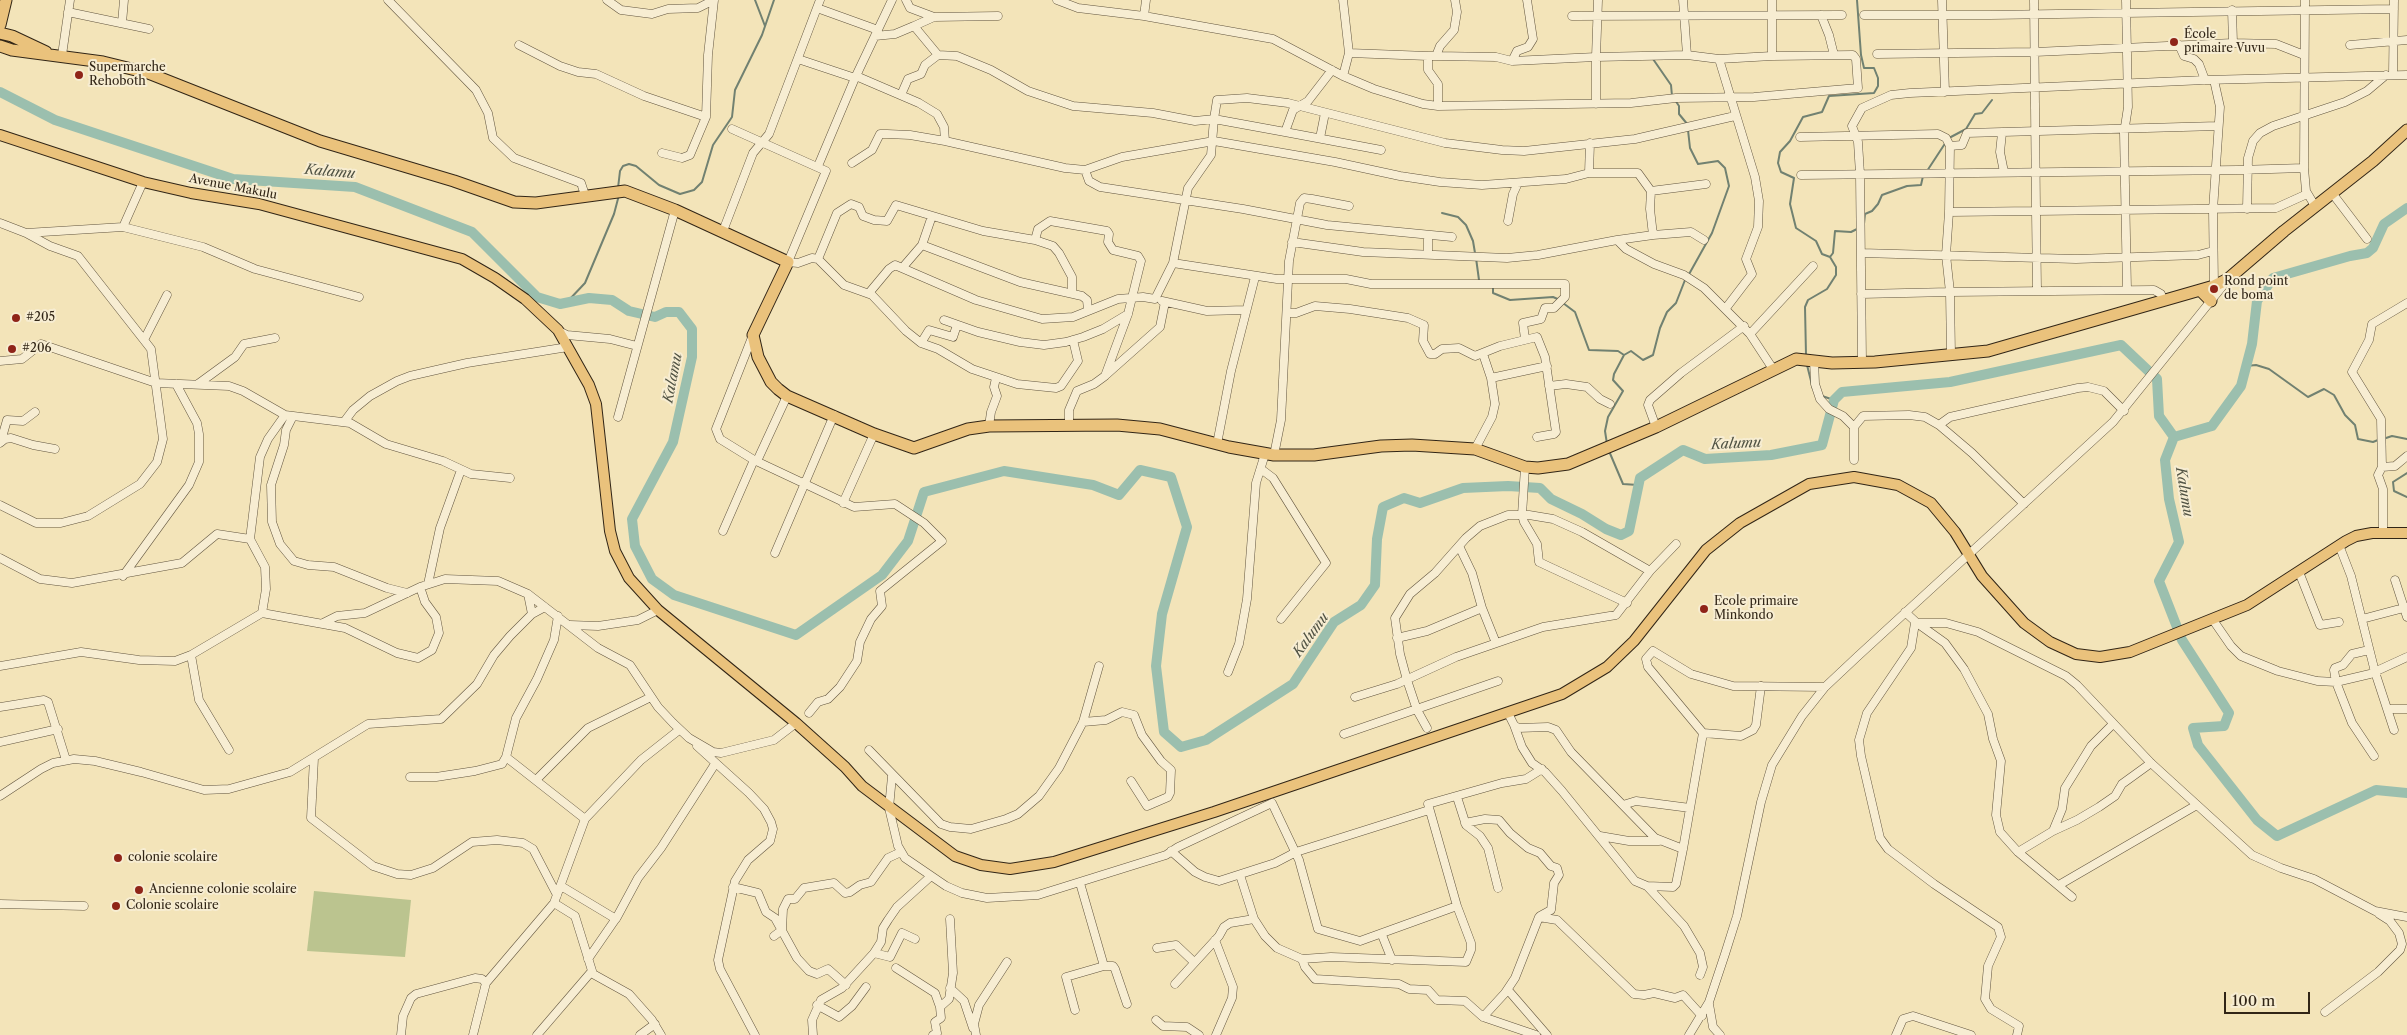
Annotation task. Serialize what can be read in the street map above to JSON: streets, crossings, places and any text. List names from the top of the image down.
{
  "streets": {
    "main road": ["Avenue Makulu"]
  },
  "water": ["Kalamu", "Kalumu"],
  "places": [
    "École primaire Vuvu",
    "Supermarche Rehoboth",
    "Rond point de boma",
    "#205",
    "#206",
    "Ecole primaire Minkondo",
    "colonie scolaire",
    "Ancienne colonie scolaire",
    "Colonie scolaire"
  ],
  "scale_bar": "100 m"
}
